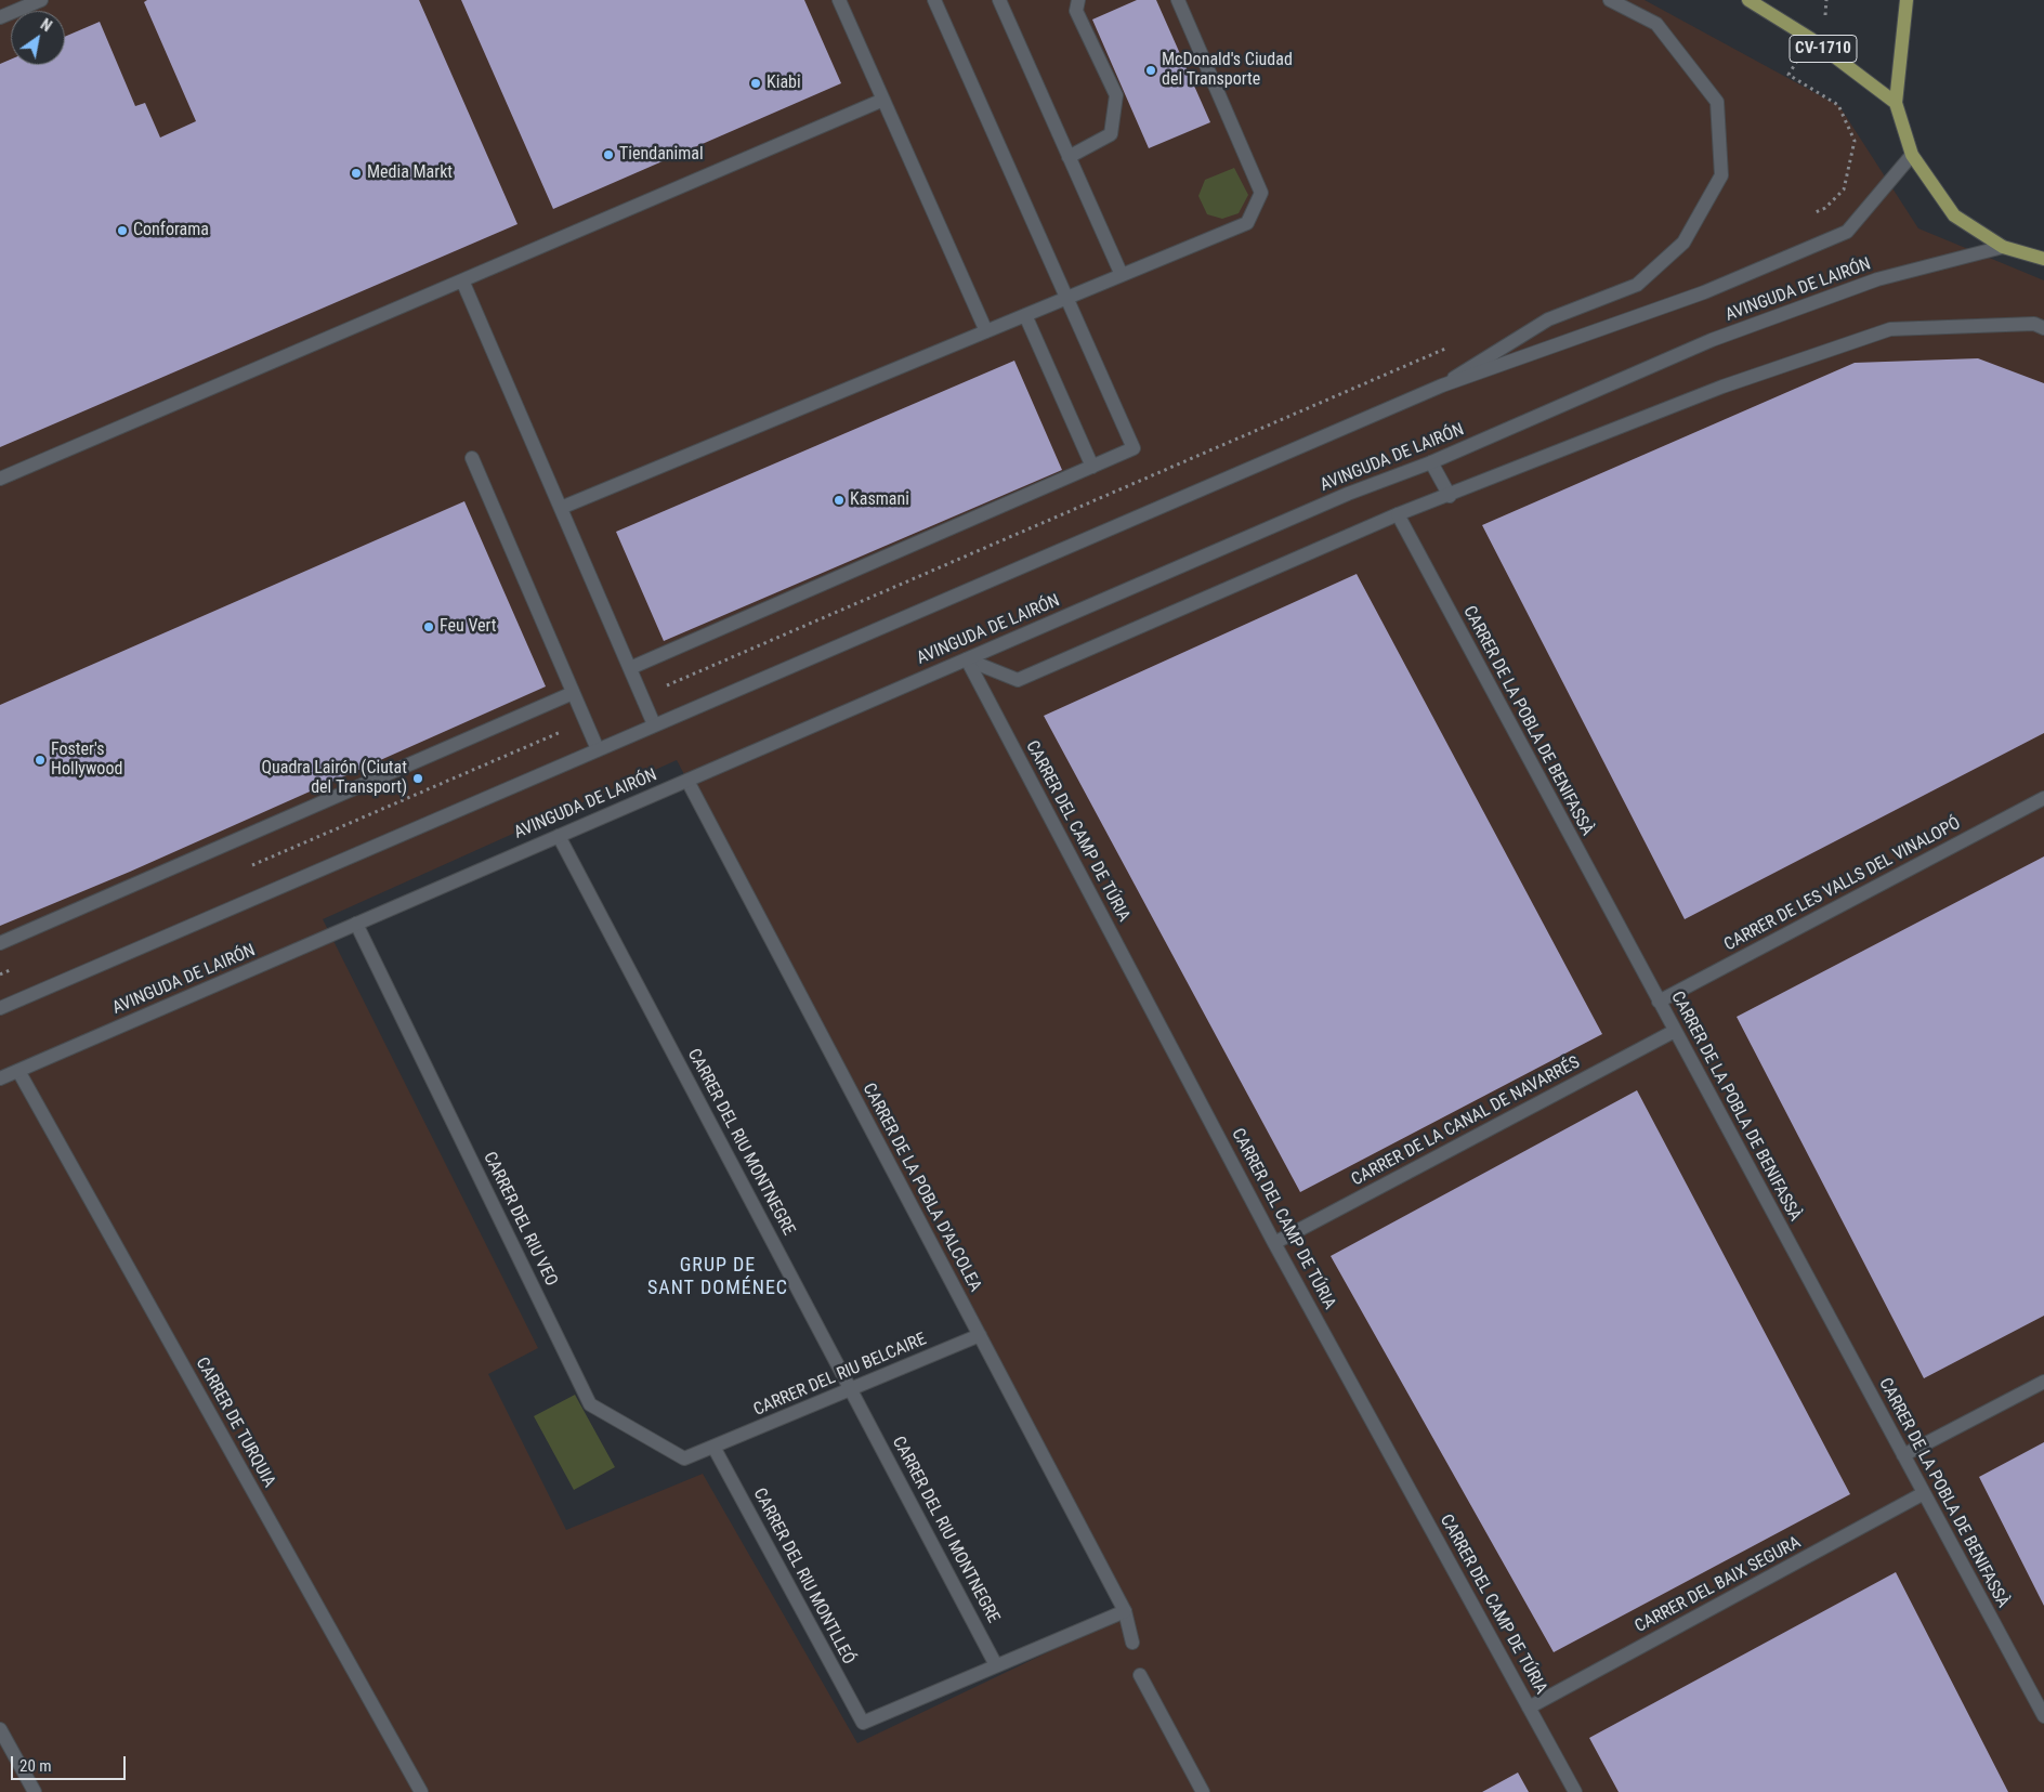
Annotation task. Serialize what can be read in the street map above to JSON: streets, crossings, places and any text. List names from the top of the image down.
{
  "streets": {
    "main road": ["CV-1710"],
    "street": [
      "AVINGUDA DE LAIRÓN",
      "CARRER DE LA POBLA DE BENIFASSÀ",
      "CARRER DEL CAMP DE TÚRIA",
      "CARRER DE LES VALLS DEL VINALOPÓ",
      "CARRER DE LA CANAL DE NAVARRÉS",
      "CARRER DEL RIU MONTNEGRE",
      "CARRER DE LA POBLA D'ALCOLEA",
      "CARRER DEL RIU VEO",
      "CARRER DEL RIU BELCAIRE",
      "CARRER DE TURQUIA",
      "CARRER DEL RIU MONTLLEÓ",
      "CARRER DEL BAIX SEGURA"
    ]
  },
  "crossings": [
    ["AVINGUDA DE LAIRÓN", "CARRER DEL CAMP DE TÚRIA"],
    ["AVINGUDA DE LAIRÓN", "CARRER DEL RIU MONTNEGRE"],
    ["AVINGUDA DE LAIRÓN", "CARRER DE LA POBLA D'ALCOLEA"],
    ["AVINGUDA DE LAIRÓN", "CARRER DEL RIU VEO"],
    ["AVINGUDA DE LAIRÓN", "CARRER DE TURQUIA"],
    ["CARRER DE LA POBLA DE BENIFASSÀ", "CARRER DE LES VALLS DEL VINALOPÓ"],
    ["CARRER DE LA POBLA DE BENIFASSÀ", "CARRER DE LA CANAL DE NAVARRÉS"],
    ["CARRER DE LA POBLA DE BENIFASSÀ", "CARRER DEL BAIX SEGURA"],
    ["CARRER DEL CAMP DE TÚRIA", "CARRER DE LA CANAL DE NAVARRÉS"],
    ["CARRER DEL CAMP DE TÚRIA", "CARRER DEL BAIX SEGURA"],
    ["CARRER DEL RIU MONTNEGRE", "CARRER DEL RIU BELCAIRE"],
    ["CARRER DEL RIU MONTNEGRE", "CARRER DEL RIU MONTLLEÓ"],
    ["CARRER DE LA POBLA D'ALCOLEA", "CARRER DEL RIU BELCAIRE"],
    ["CARRER DEL RIU VEO", "CARRER DEL RIU BELCAIRE"],
    ["CARRER DEL RIU VEO", "CARRER DEL RIU MONTLLEÓ"],
    ["CARRER DEL RIU BELCAIRE", "CARRER DEL RIU MONTLLEÓ"]
  ],
  "districts": ["GRUP DE SANT DOMÉNEC"],
  "places": [
    "McDonald's Ciudad del Transporte",
    "Kiabi",
    "Tiendanimal",
    "Media Markt",
    "Conforama",
    "Kasmani",
    "Feu Vert",
    "Foster's Hollywood",
    "Quadra Lairón (Ciutat del Transport)"
  ],
  "scale_bar": "20 m",
  "north": "top right"
}
